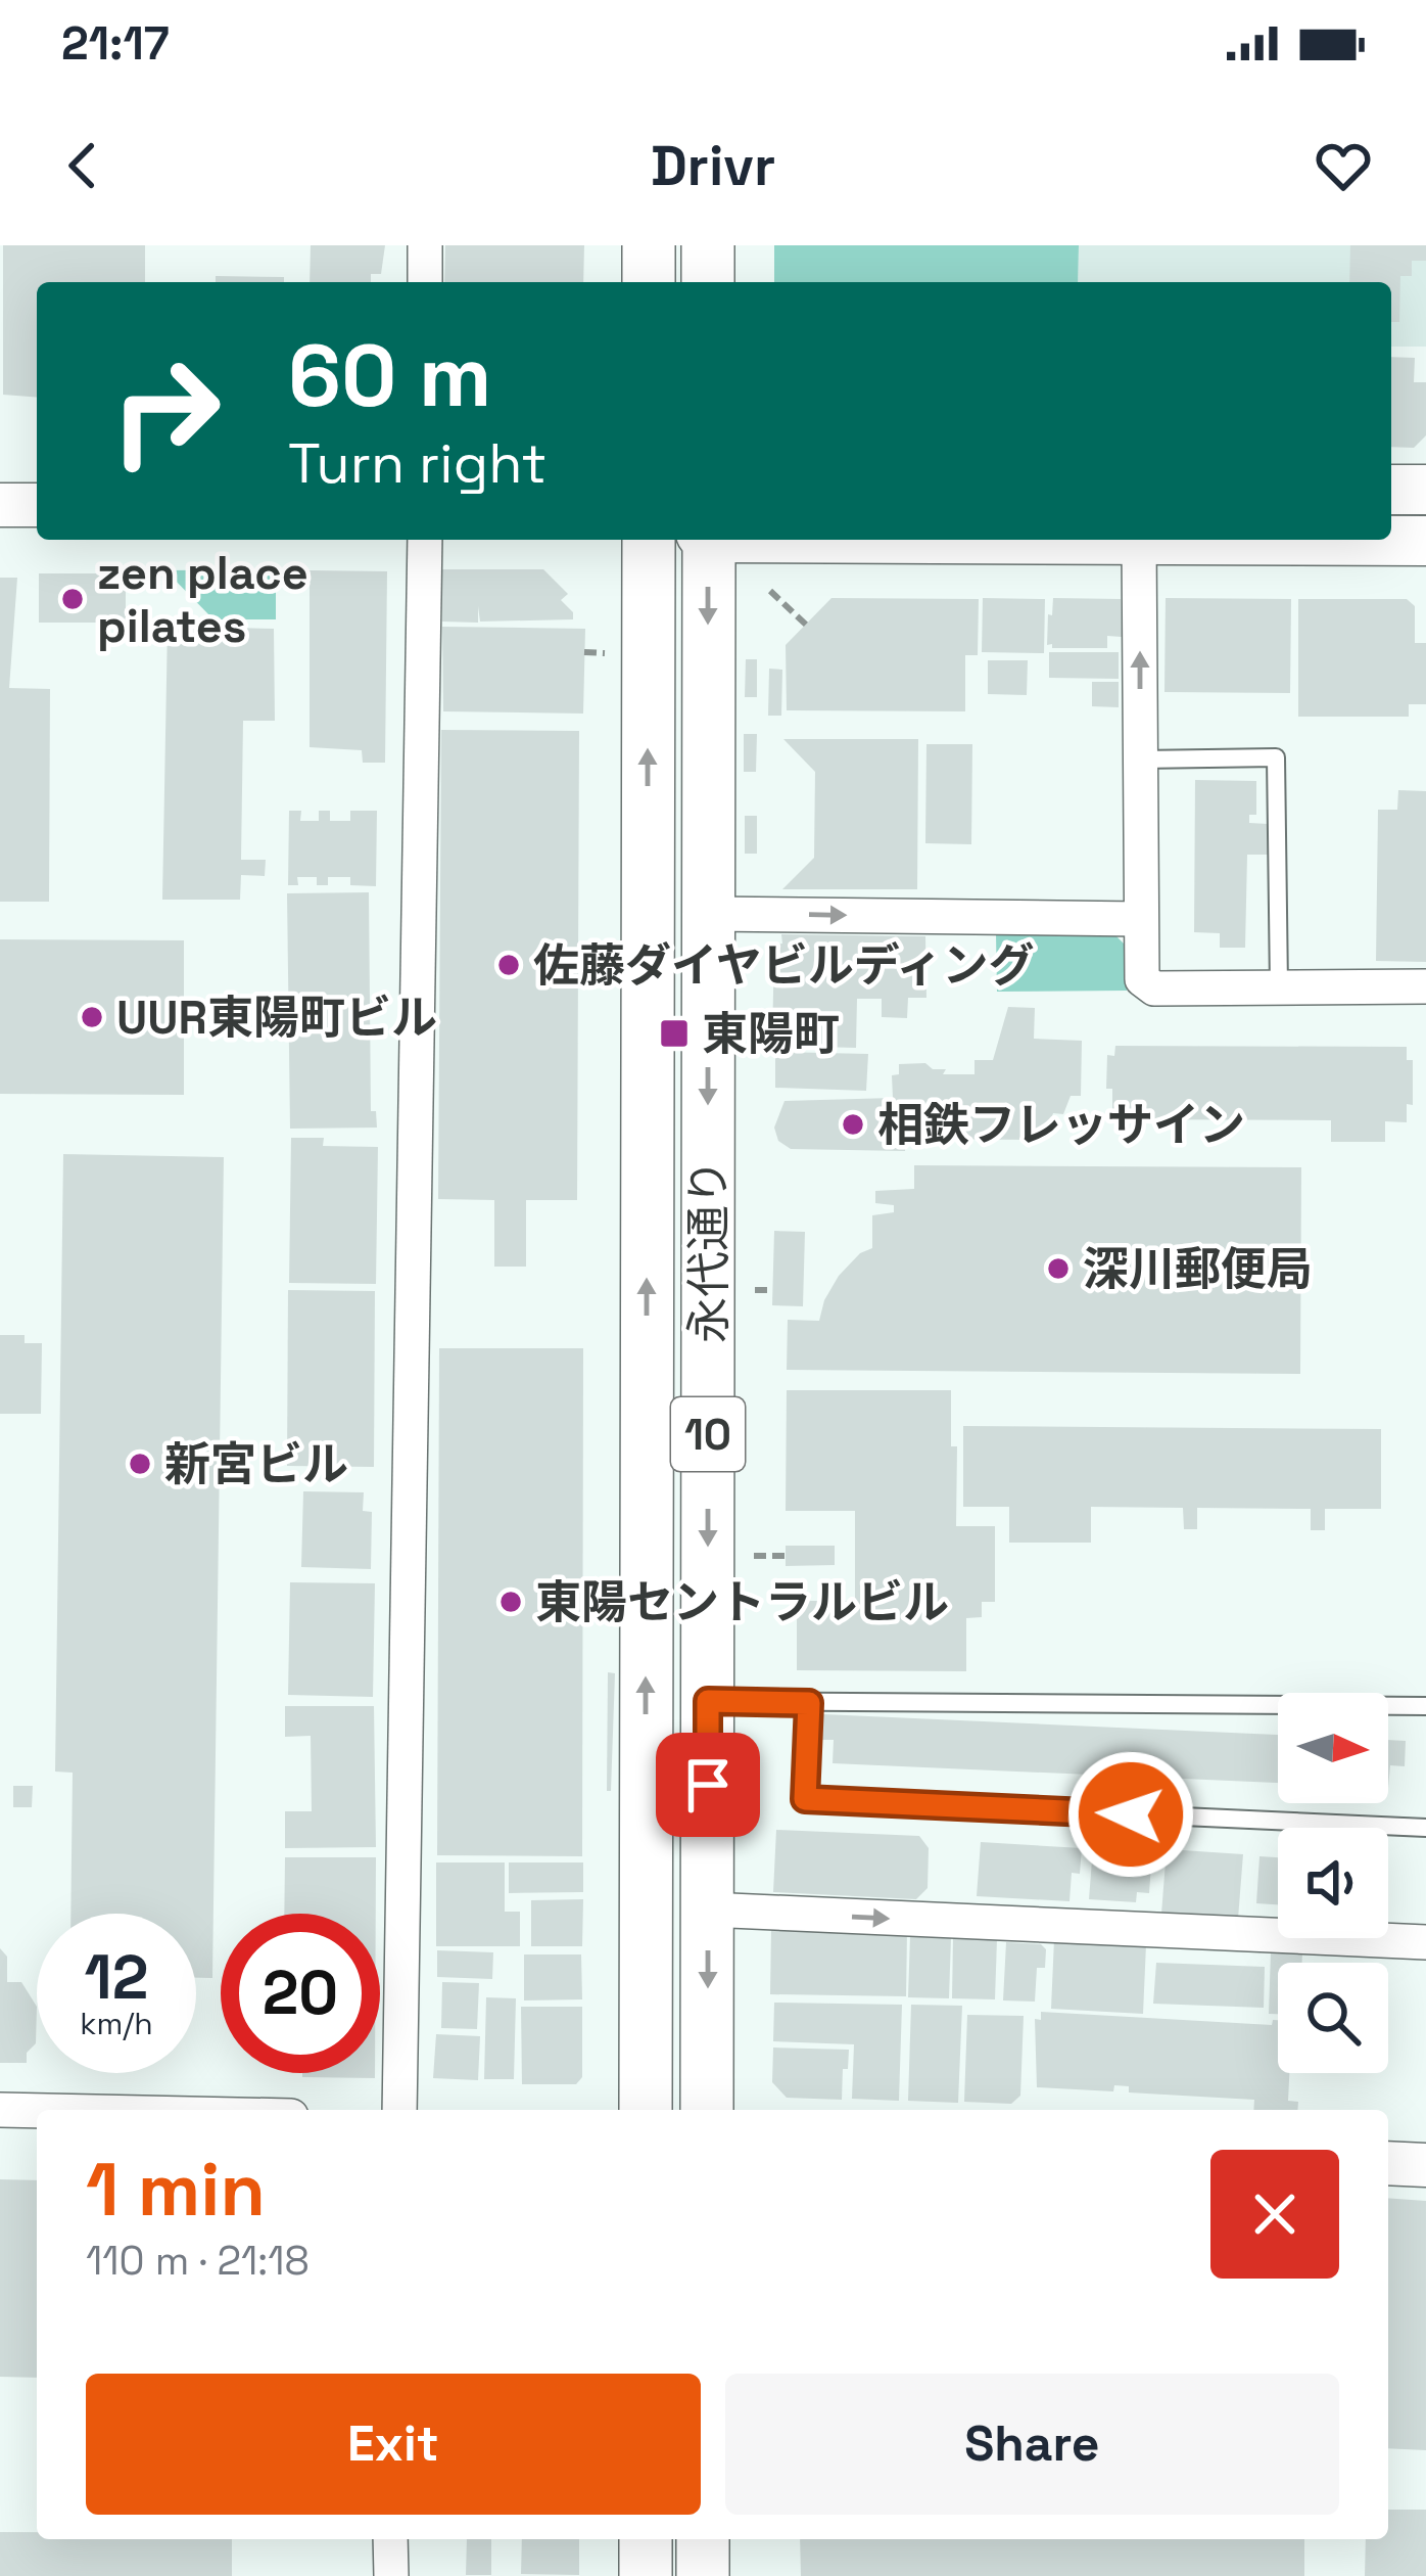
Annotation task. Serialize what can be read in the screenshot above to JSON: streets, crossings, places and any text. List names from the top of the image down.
{
  "streets": {
    "main road": ["永代通り", "10"]
  },
  "places": {
    "other": [
      "zen place pilates",
      "佐藤ダイヤビルディング",
      "UUR東陽町ビル",
      "相鉄フレッサイン",
      "深川郵便局",
      "新宮ビル",
      "東陽セントラルビル"
    ],
    "transit": ["東陽町"]
  },
  "north": "right",
  "page": {
    "status": "21:17",
    "header": "Drivr",
    "turn": ["60 m", "Turn right"],
    "speed": "12 km/h",
    "limit": "20",
    "heading": ["1 min", "110 m · 21:18"],
    "buttons": ["Exit", "Share"]
  }
}
